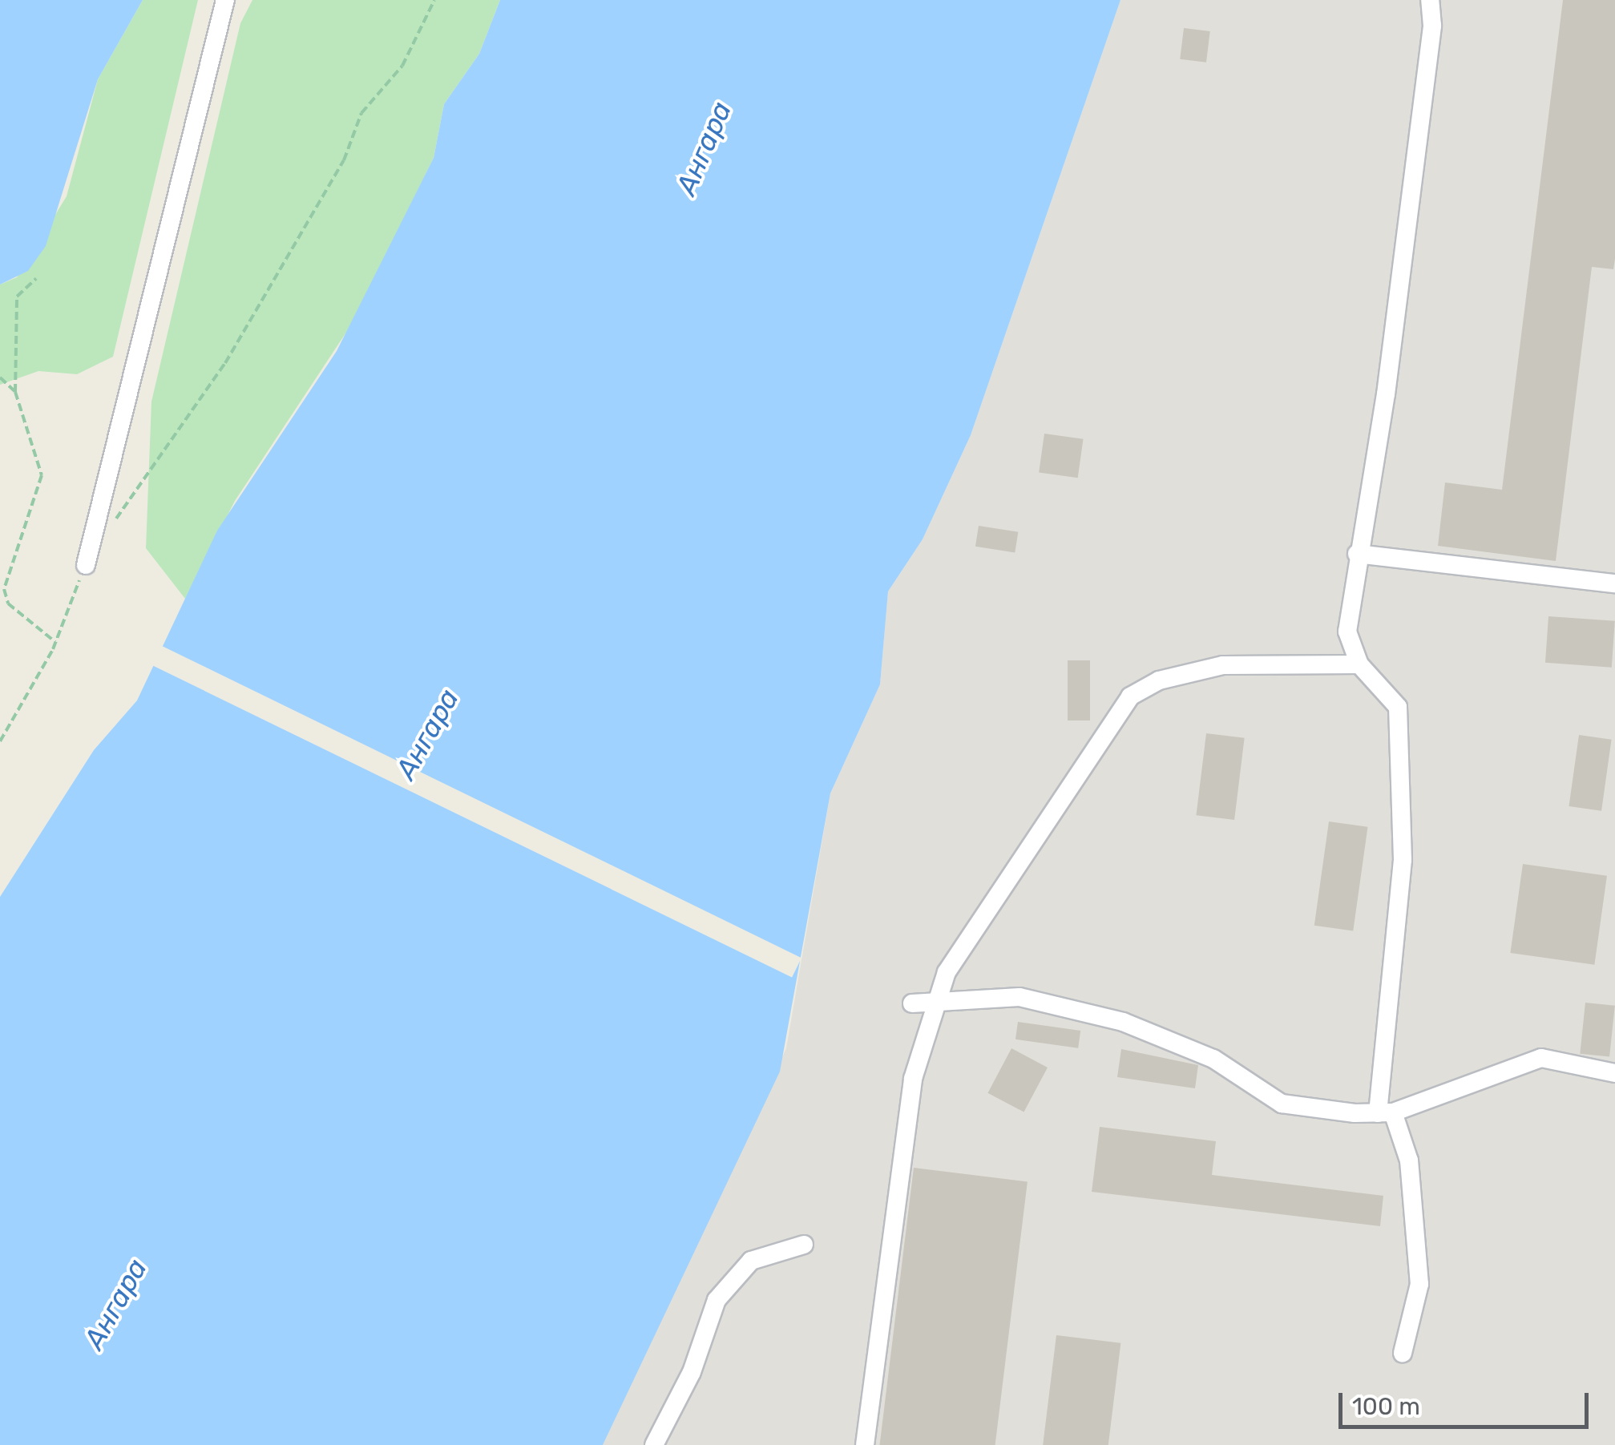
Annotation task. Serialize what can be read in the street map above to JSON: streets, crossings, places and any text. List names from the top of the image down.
{
  "water": ["Ангара"],
  "scale_bar": "100 m"
}
